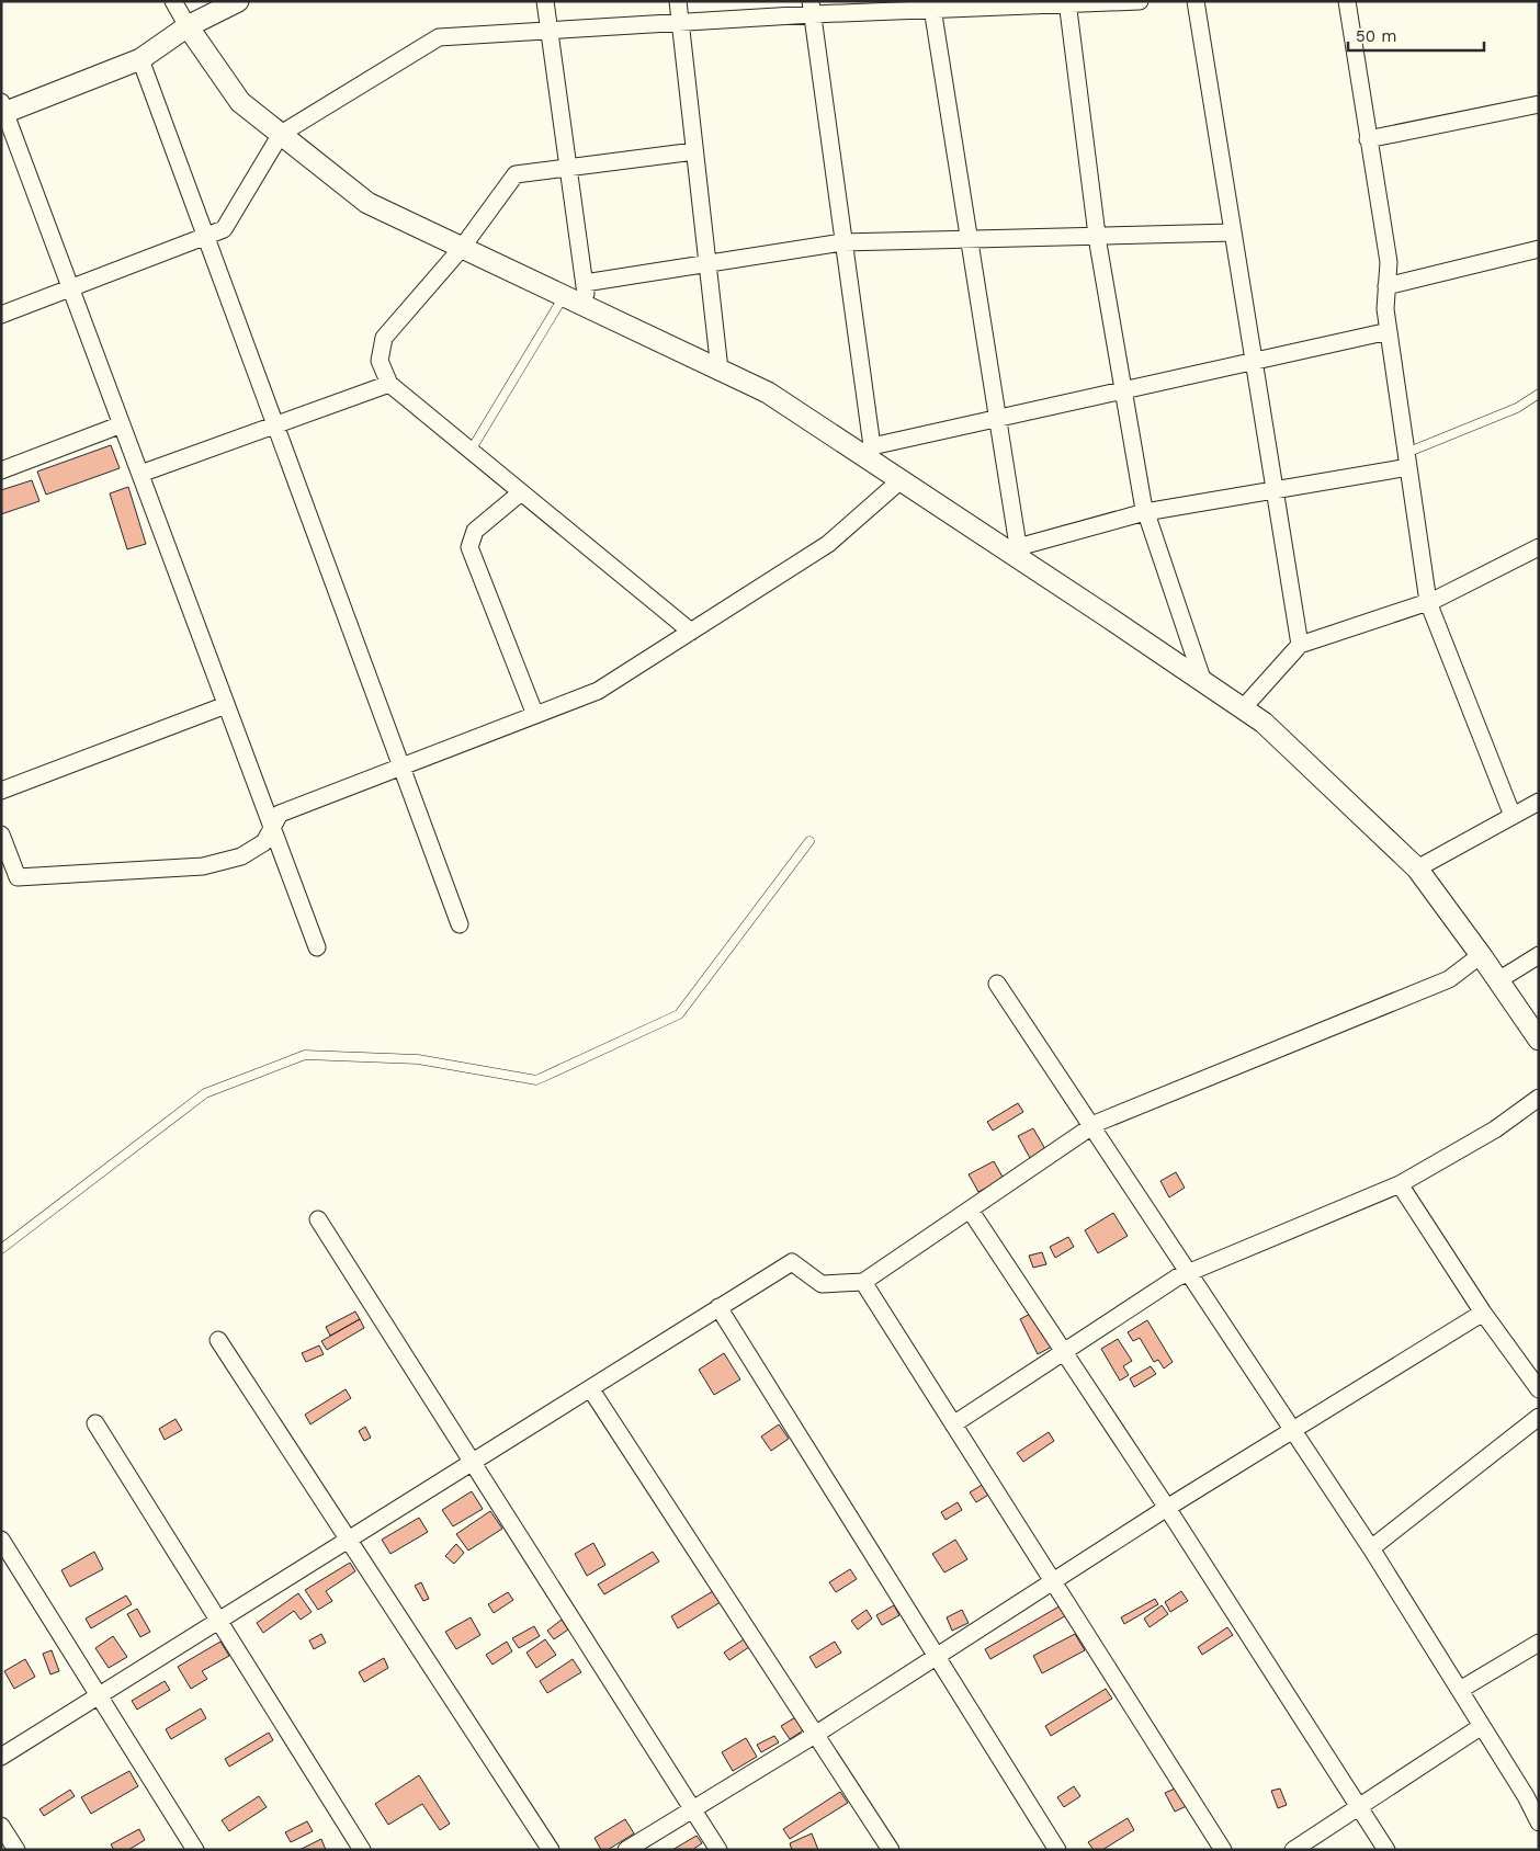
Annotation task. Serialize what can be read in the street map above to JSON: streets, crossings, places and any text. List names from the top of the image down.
{
  "scale_bar": "50 m"
}
